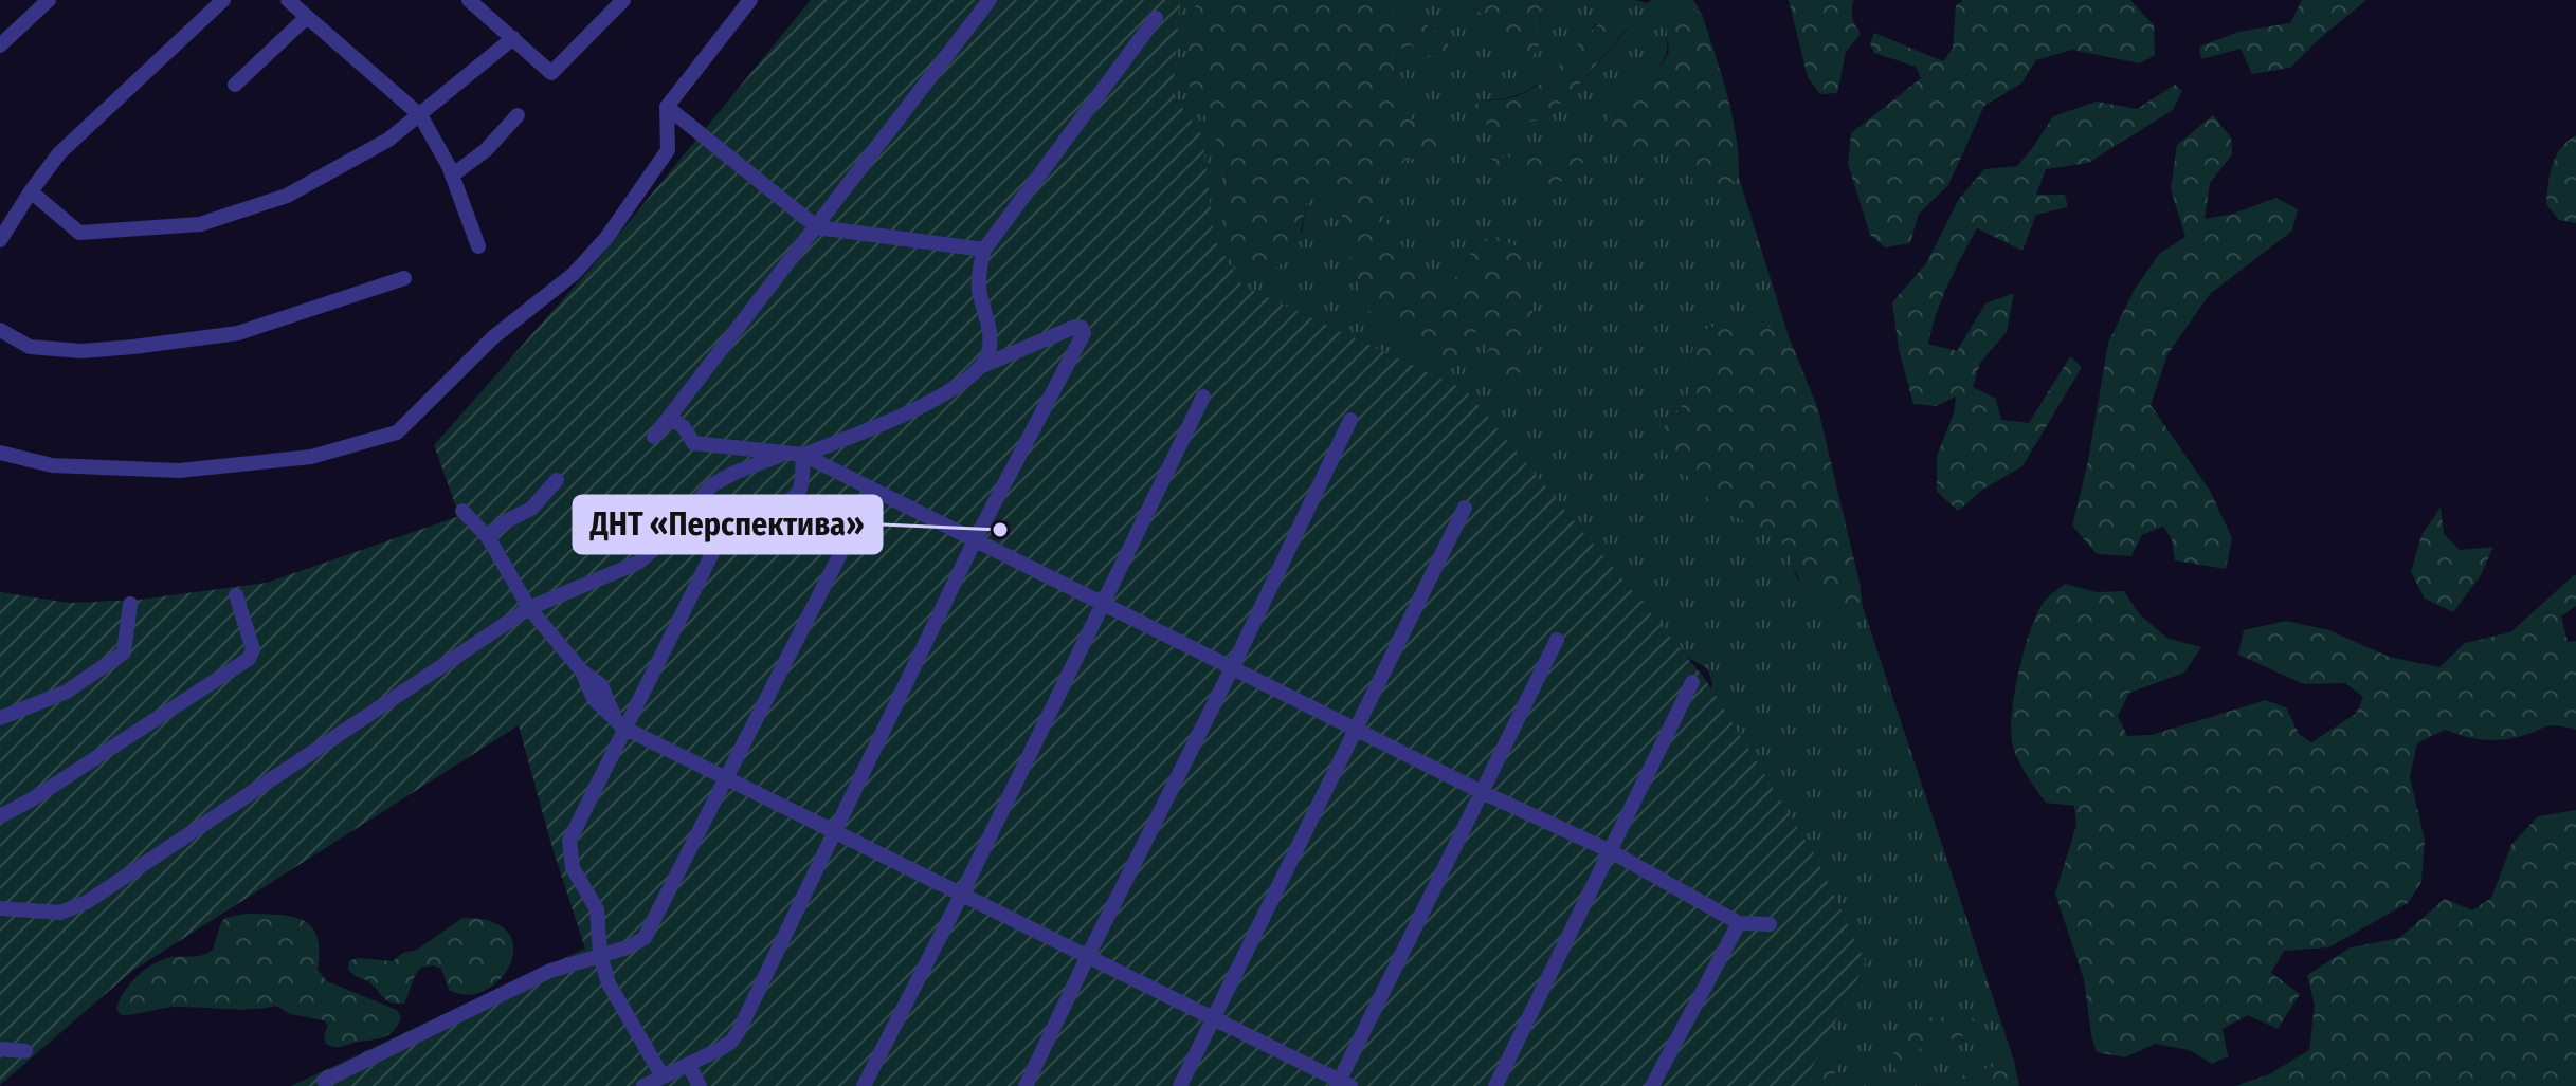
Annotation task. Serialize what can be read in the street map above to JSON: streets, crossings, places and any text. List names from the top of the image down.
{
  "places": ["ДНТ «Перспектива»"]
}
